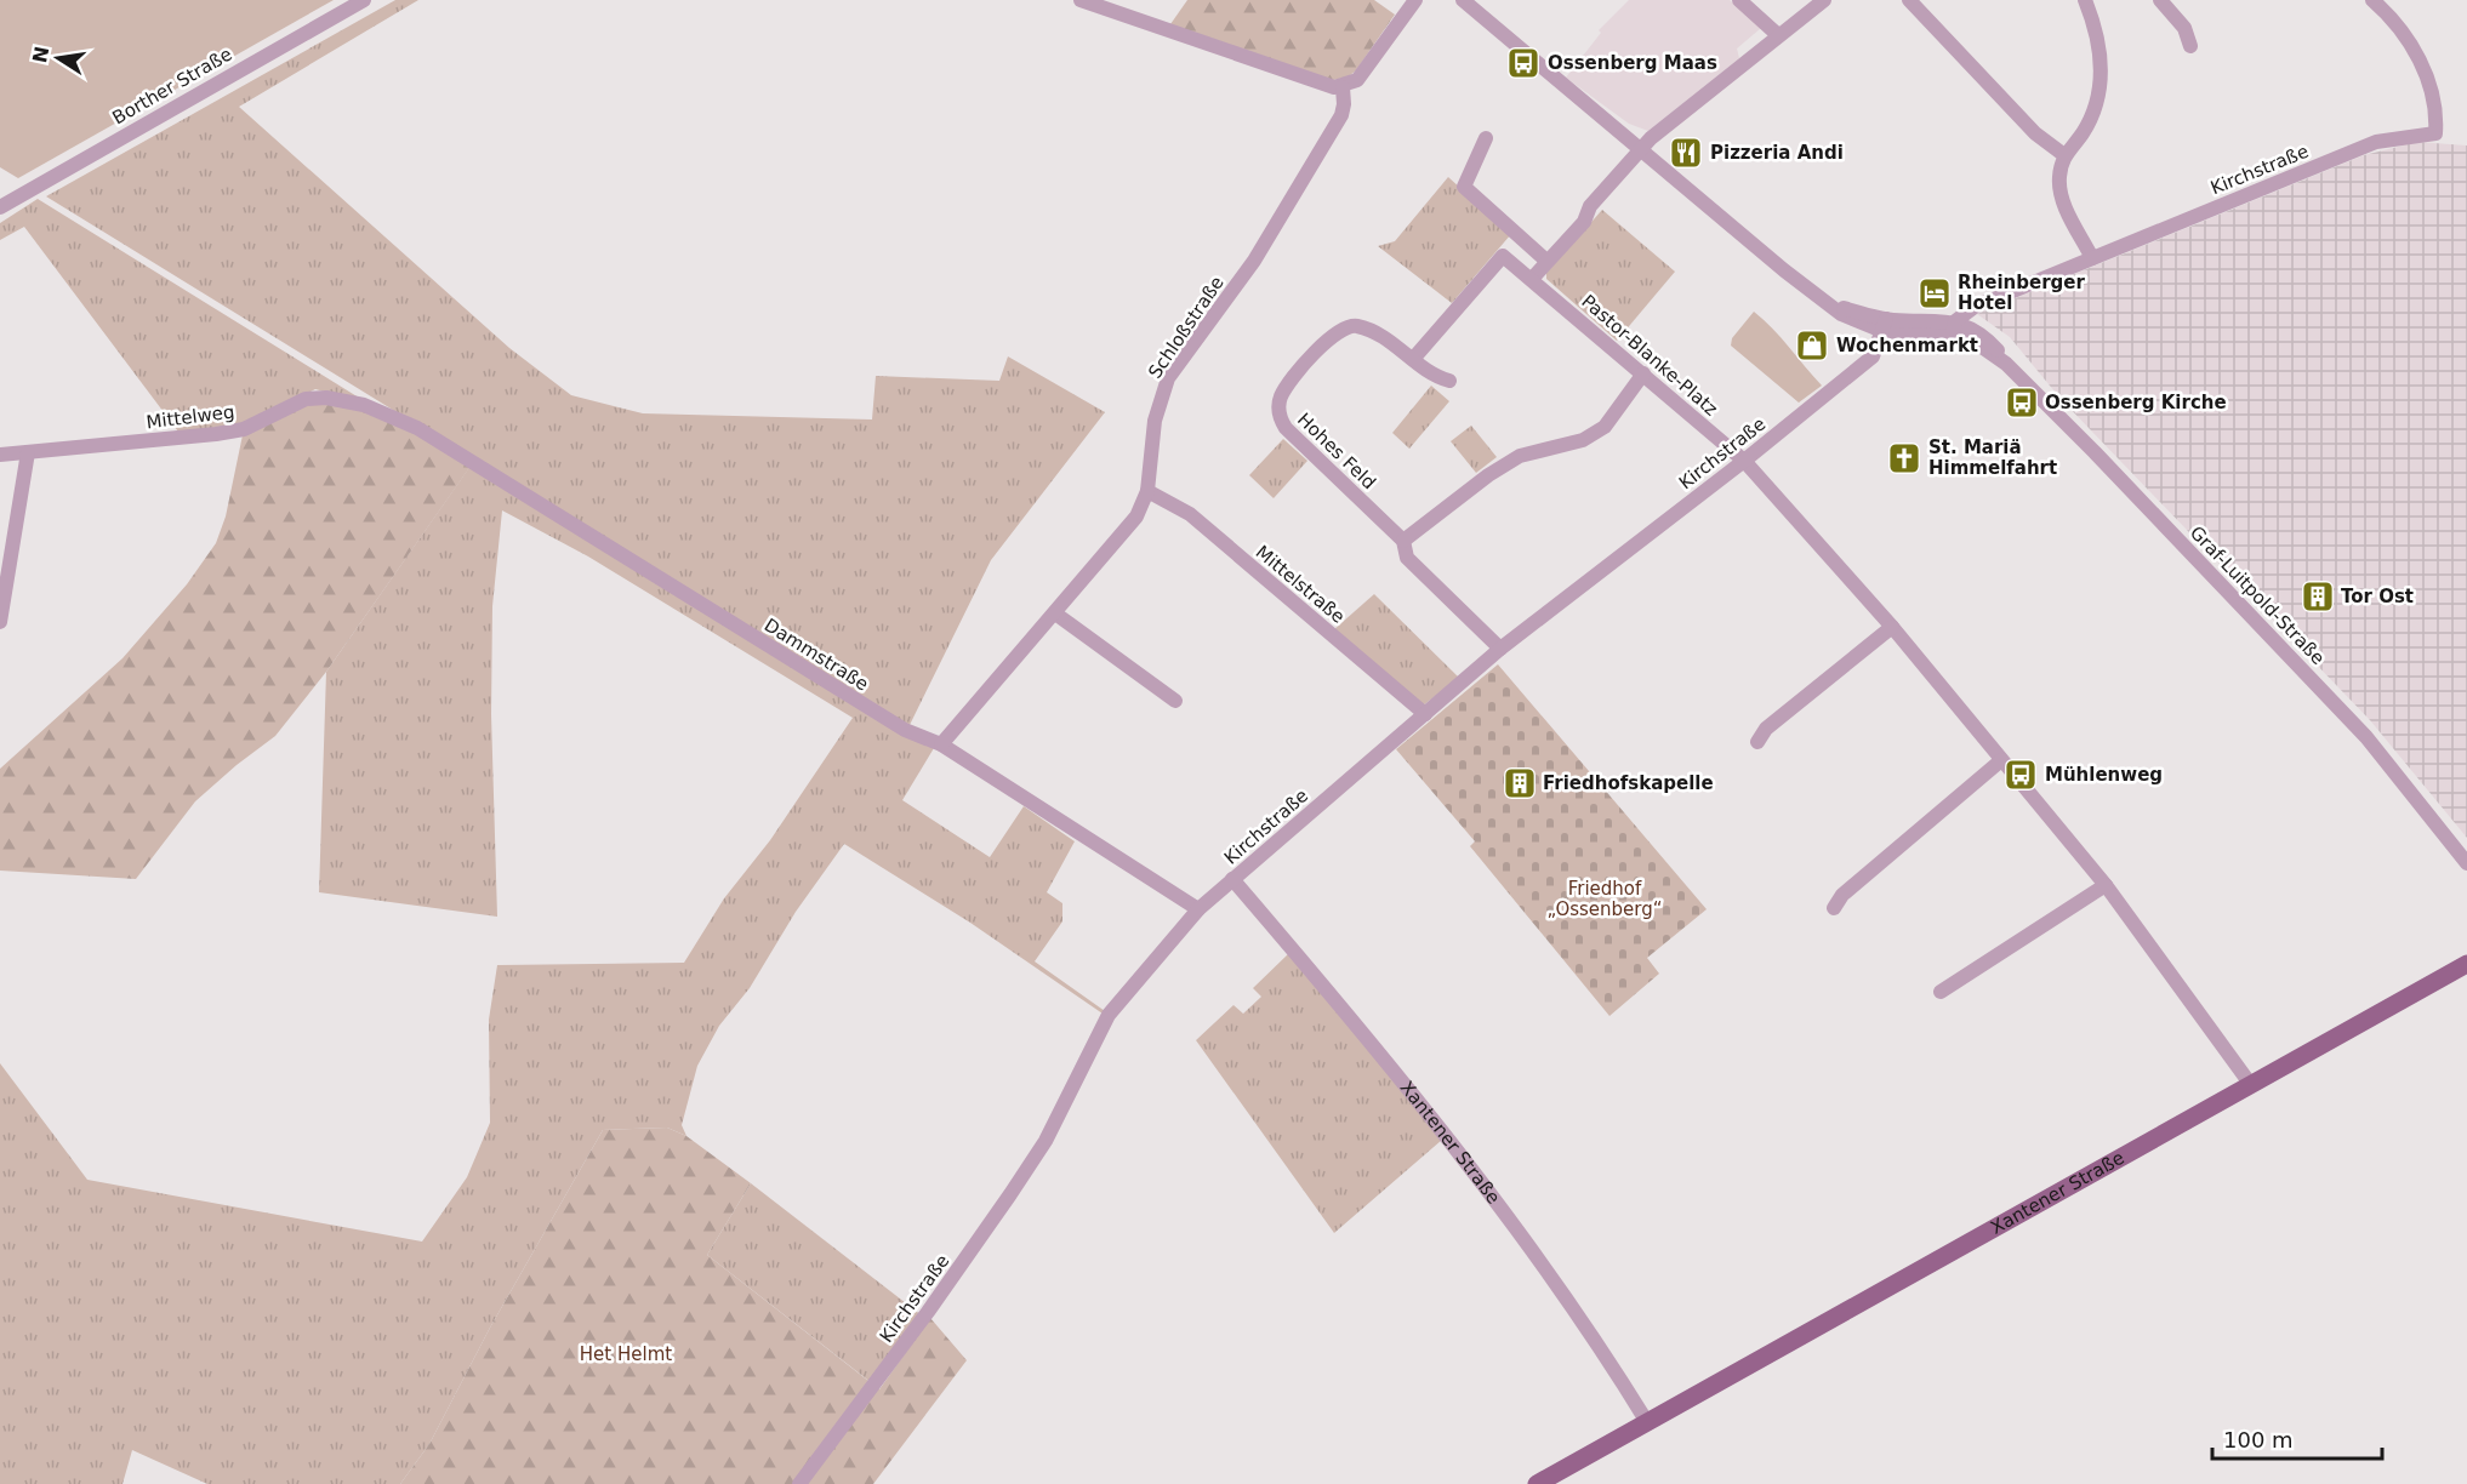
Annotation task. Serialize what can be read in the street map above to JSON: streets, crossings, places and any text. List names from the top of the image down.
{
  "streets": {
    "main road": ["Xantener Straße"],
    "street": [
      "Borther Straße",
      "Kirchstraße",
      "Schloßstraße",
      "Pastor-Blanke-Platz",
      "Mittelweg",
      "Hohes Feld",
      "Mittelstraße",
      "Graf-Luitpold-Straße",
      "Dammstraße"
    ]
  },
  "crossings": [
    ["Kirchstraße", "Pastor-Blanke-Platz"],
    ["Kirchstraße", "Hohes Feld"],
    ["Kirchstraße", "Mittelstraße"],
    ["Kirchstraße", "Graf-Luitpold-Straße"],
    ["Kirchstraße", "Dammstraße"],
    ["Kirchstraße", "Xantener Straße"],
    ["Schloßstraße", "Mittelstraße"],
    ["Schloßstraße", "Dammstraße"],
    ["Pastor-Blanke-Platz", "Hohes Feld"],
    ["Mittelweg", "Dammstraße"]
  ],
  "parks": ["Friedhof „Ossenberg“", "Het Helmt"],
  "places": {
    "bus stop": ["Ossenberg Maas", "Ossenberg Kirche", "Mühlenweg"],
    "restaurant": ["Pizzeria Andi"],
    "hotel": ["Rheinberger Hotel"],
    "shop": ["Wochenmarkt"],
    "church": ["St. Mariä Himmelfahrt"],
    "building": ["Tor Ost", "Friedhofskapelle"]
  },
  "scale_bar": "100 m",
  "north": "left"
}
